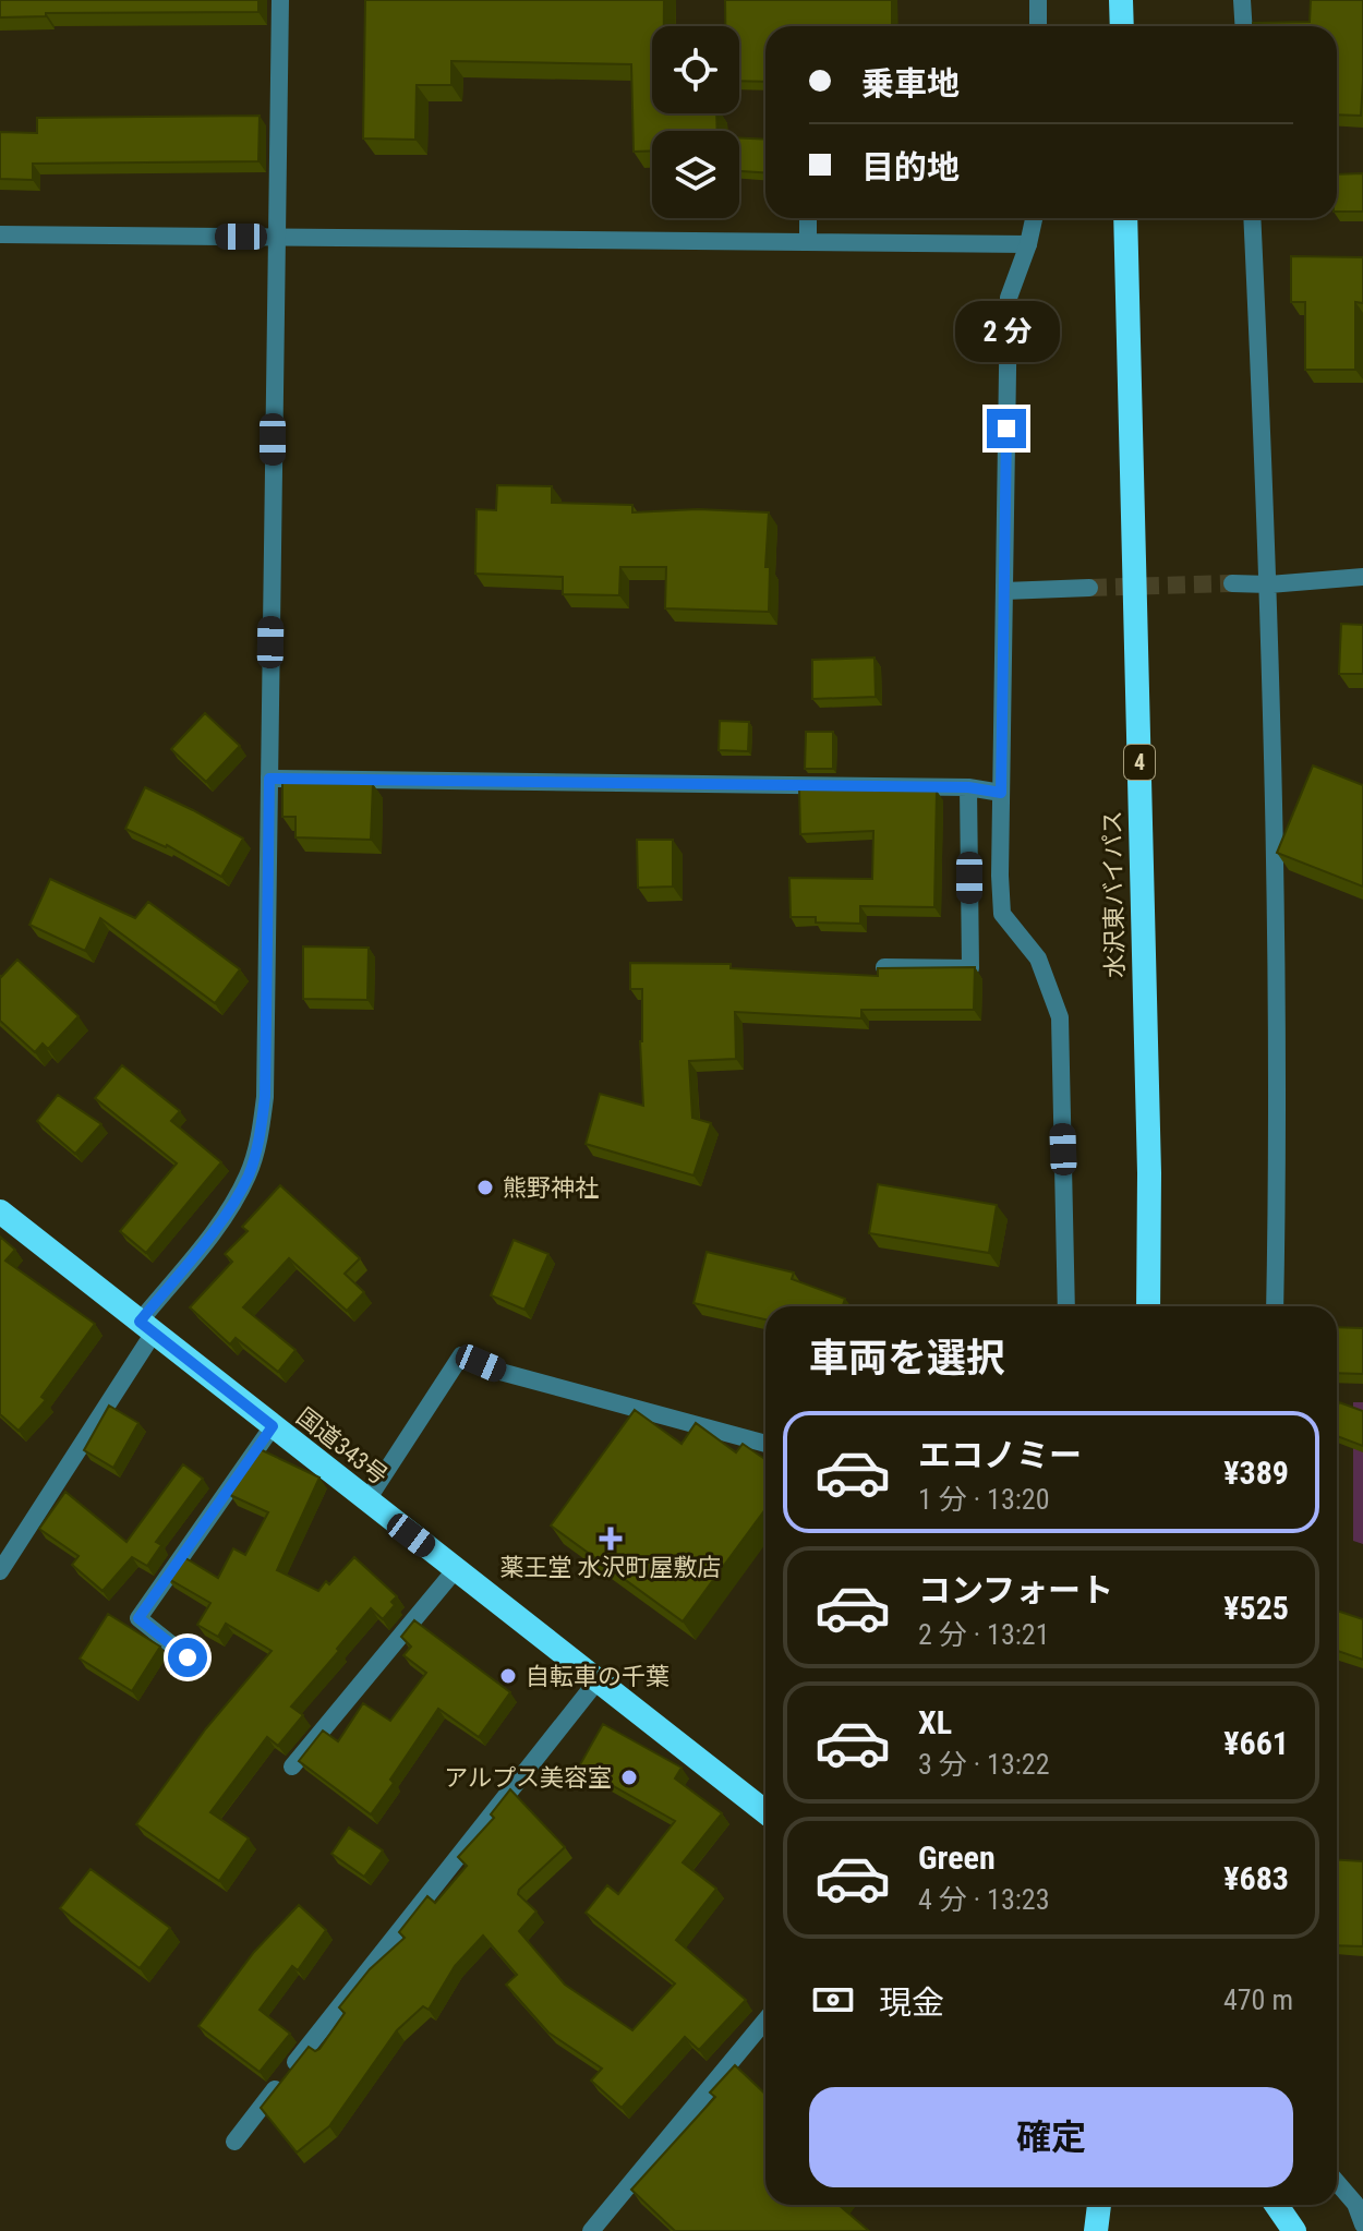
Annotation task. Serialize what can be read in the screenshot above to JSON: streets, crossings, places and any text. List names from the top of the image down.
{
  "streets": {
    "highway": ["4", "水沢東バイパス", "国道343号"]
  },
  "places": {
    "other": ["熊野神社", "自転車の千葉", "アルプス美容室"],
    "health": ["薬王堂 水沢町屋敷店"]
  },
  "page": {
    "banner": ["乗車地", "目的地"],
    "bubble": "2 分",
    "heading": "車両を選択",
    "list": [
      {
        "name": "エコノミー",
        "note": "1 分 · 13:20",
        "value": "¥389"
      },
      {
        "name": "コンフォート",
        "note": "2 分 · 13:21",
        "value": "¥525"
      },
      {
        "name": "XL",
        "note": "3 分 · 13:22",
        "value": "¥661"
      },
      {
        "name": "Green",
        "note": "4 分 · 13:23",
        "value": "¥683"
      }
    ],
    "pay": ["現金", "470 m"],
    "buttons": "確定"
  }
}
